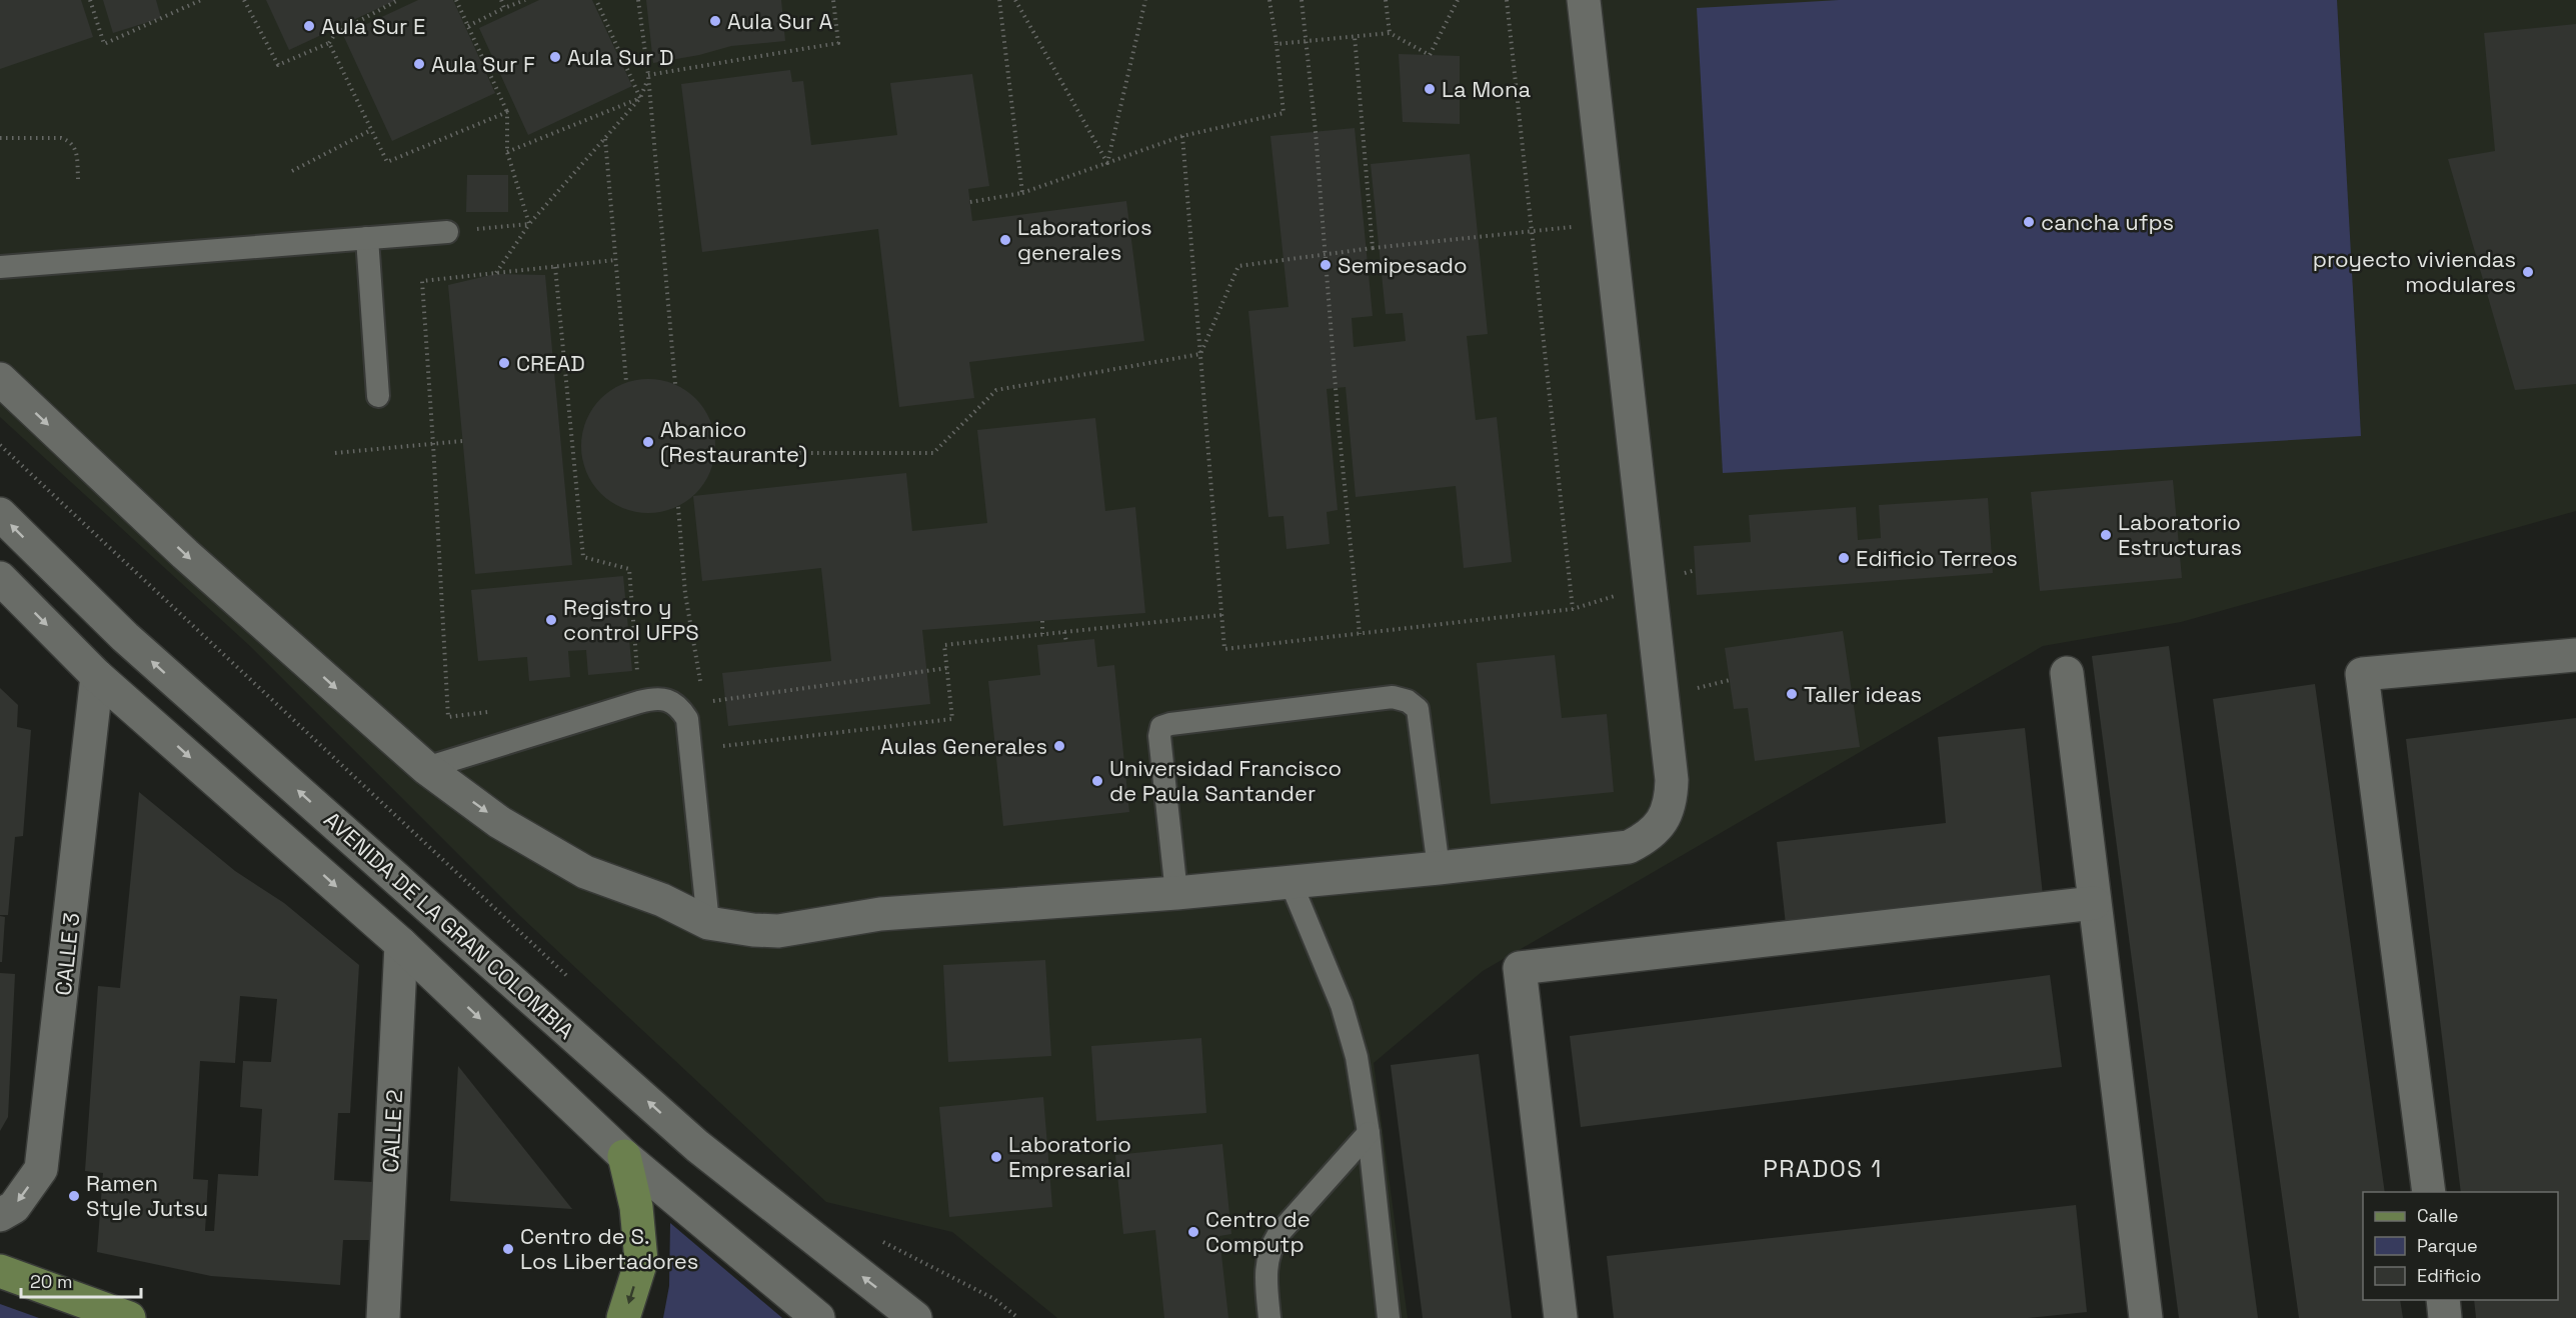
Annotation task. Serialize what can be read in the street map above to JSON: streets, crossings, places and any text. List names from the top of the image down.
{
  "streets": {
    "street": ["AVENIDA DE LA GRAN COLOMBIA", "CALLE 3", "CALLE 2"]
  },
  "crossings": [
    ["AVENIDA DE LA GRAN COLOMBIA", "CALLE 3"],
    ["AVENIDA DE LA GRAN COLOMBIA", "CALLE 2"]
  ],
  "one_way": ["CALLE 3"],
  "districts": ["PRADOS 1"],
  "places": [
    "Aula Sur A",
    "Aula Sur E",
    "Aula Sur D",
    "Aula Sur F",
    "La Mona",
    "cancha ufps",
    "Laboratorios generales",
    "Semipesado",
    "proyecto viviendas modulares",
    "CREAD",
    "Abanico (Restaurante)",
    "Laboratorio Estructuras",
    "Edificio Terreos",
    "Registro y control UFPS",
    "Taller ideas",
    "Aulas Generales",
    "Universidad Francisco de Paula Santander",
    "Laboratorio Empresarial",
    "Ramen Style Jutsu",
    "Centro de Computp",
    "Centro de S. Los Libertadores"
  ],
  "legend": ["Calle", "Parque", "Edificio"],
  "scale_bar": "20 m"
}
